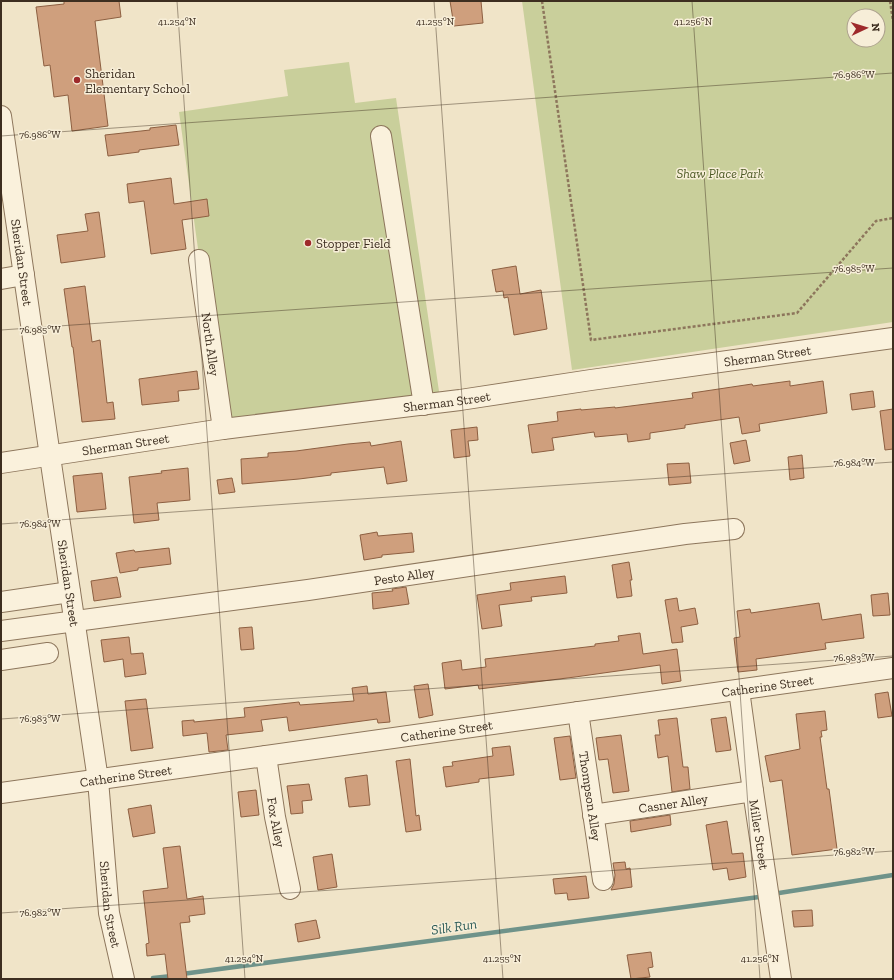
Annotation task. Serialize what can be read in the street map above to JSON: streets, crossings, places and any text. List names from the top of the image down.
{
  "streets": {
    "street": [
      "Sheridan Street",
      "North Alley",
      "Sherman Street",
      "Pesto Alley",
      "Catherine Street",
      "Thompson Alley",
      "Casner Alley",
      "Fox Alley",
      "Miller Street"
    ]
  },
  "crossings": [
    ["Sheridan Street", "Sherman Street"],
    ["Sheridan Street", "Pesto Alley"],
    ["Sheridan Street", "Catherine Street"],
    ["North Alley", "Sherman Street"],
    ["Catherine Street", "Thompson Alley"],
    ["Catherine Street", "Fox Alley"],
    ["Catherine Street", "Miller Street"],
    ["Thompson Alley", "Casner Alley"],
    ["Casner Alley", "Miller Street"]
  ],
  "water": ["Silk Run"],
  "parks": ["Shaw Place Park"],
  "places": ["Sheridan Elementary School", "Stopper Field"],
  "north": "right",
  "coordinates": [
    "41.254°N",
    "41.255°N",
    "41.256°N",
    "76.986°W",
    "76.985°W",
    "76.984°W",
    "76.983°W",
    "76.982°W"
  ]
}
